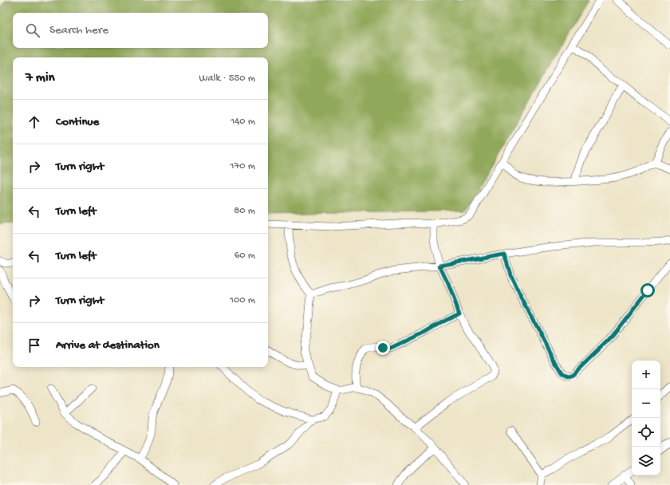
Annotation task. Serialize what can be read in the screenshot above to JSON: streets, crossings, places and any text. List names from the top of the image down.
{
  "page": {
    "search": "Search here",
    "heading": ["7 min", "Walk · 550 m"],
    "list": [
      ["Continue", "140 m"],
      ["Turn right", "170 m"],
      ["Turn left", "80 m"],
      ["Turn left", "60 m"],
      ["Turn right", "100 m"],
      "Arrive at destination"
    ],
    "map_buttons": ["+", "−"]
  }
}
